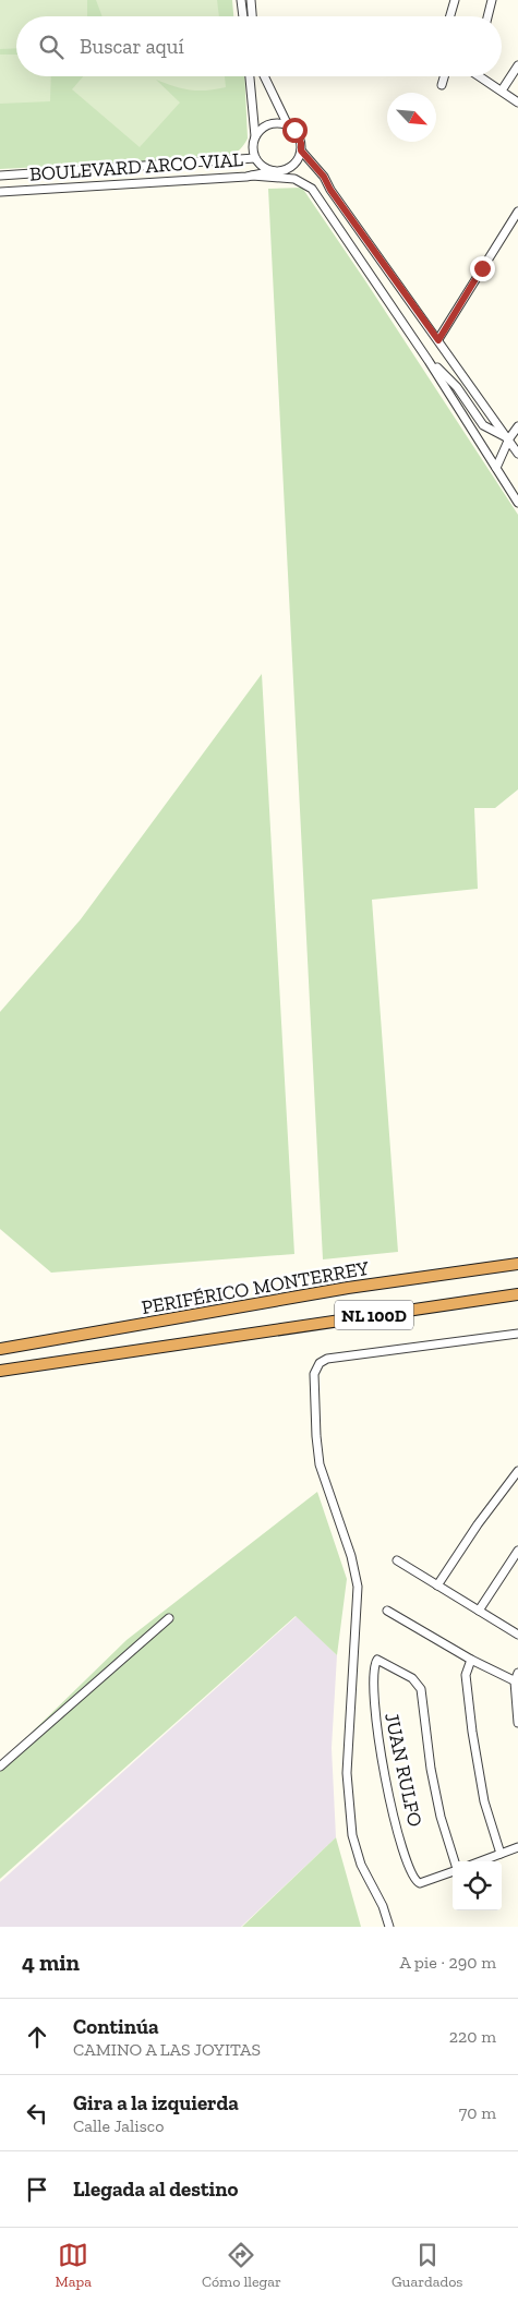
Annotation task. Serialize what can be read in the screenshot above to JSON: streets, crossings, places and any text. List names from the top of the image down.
{
  "streets": {
    "highway": ["PERIFÉRICO MONTERREY", "NL 100D"],
    "street": ["BOULEVARD ARCO VIAL", "JUAN RULFO"]
  },
  "north": "bottom right",
  "page": {
    "search": "Buscar aquí",
    "heading": ["4 min", "A pie · 290 m"],
    "list": [
      ["Continúa", "CAMINO A LAS JOYITAS", "220 m"],
      ["Gira a la izquierda", "Calle Jalisco", "70 m"],
      "Llegada al destino"
    ],
    "nav": ["Mapa", "Cómo llegar", "Guardados"]
  }
}
